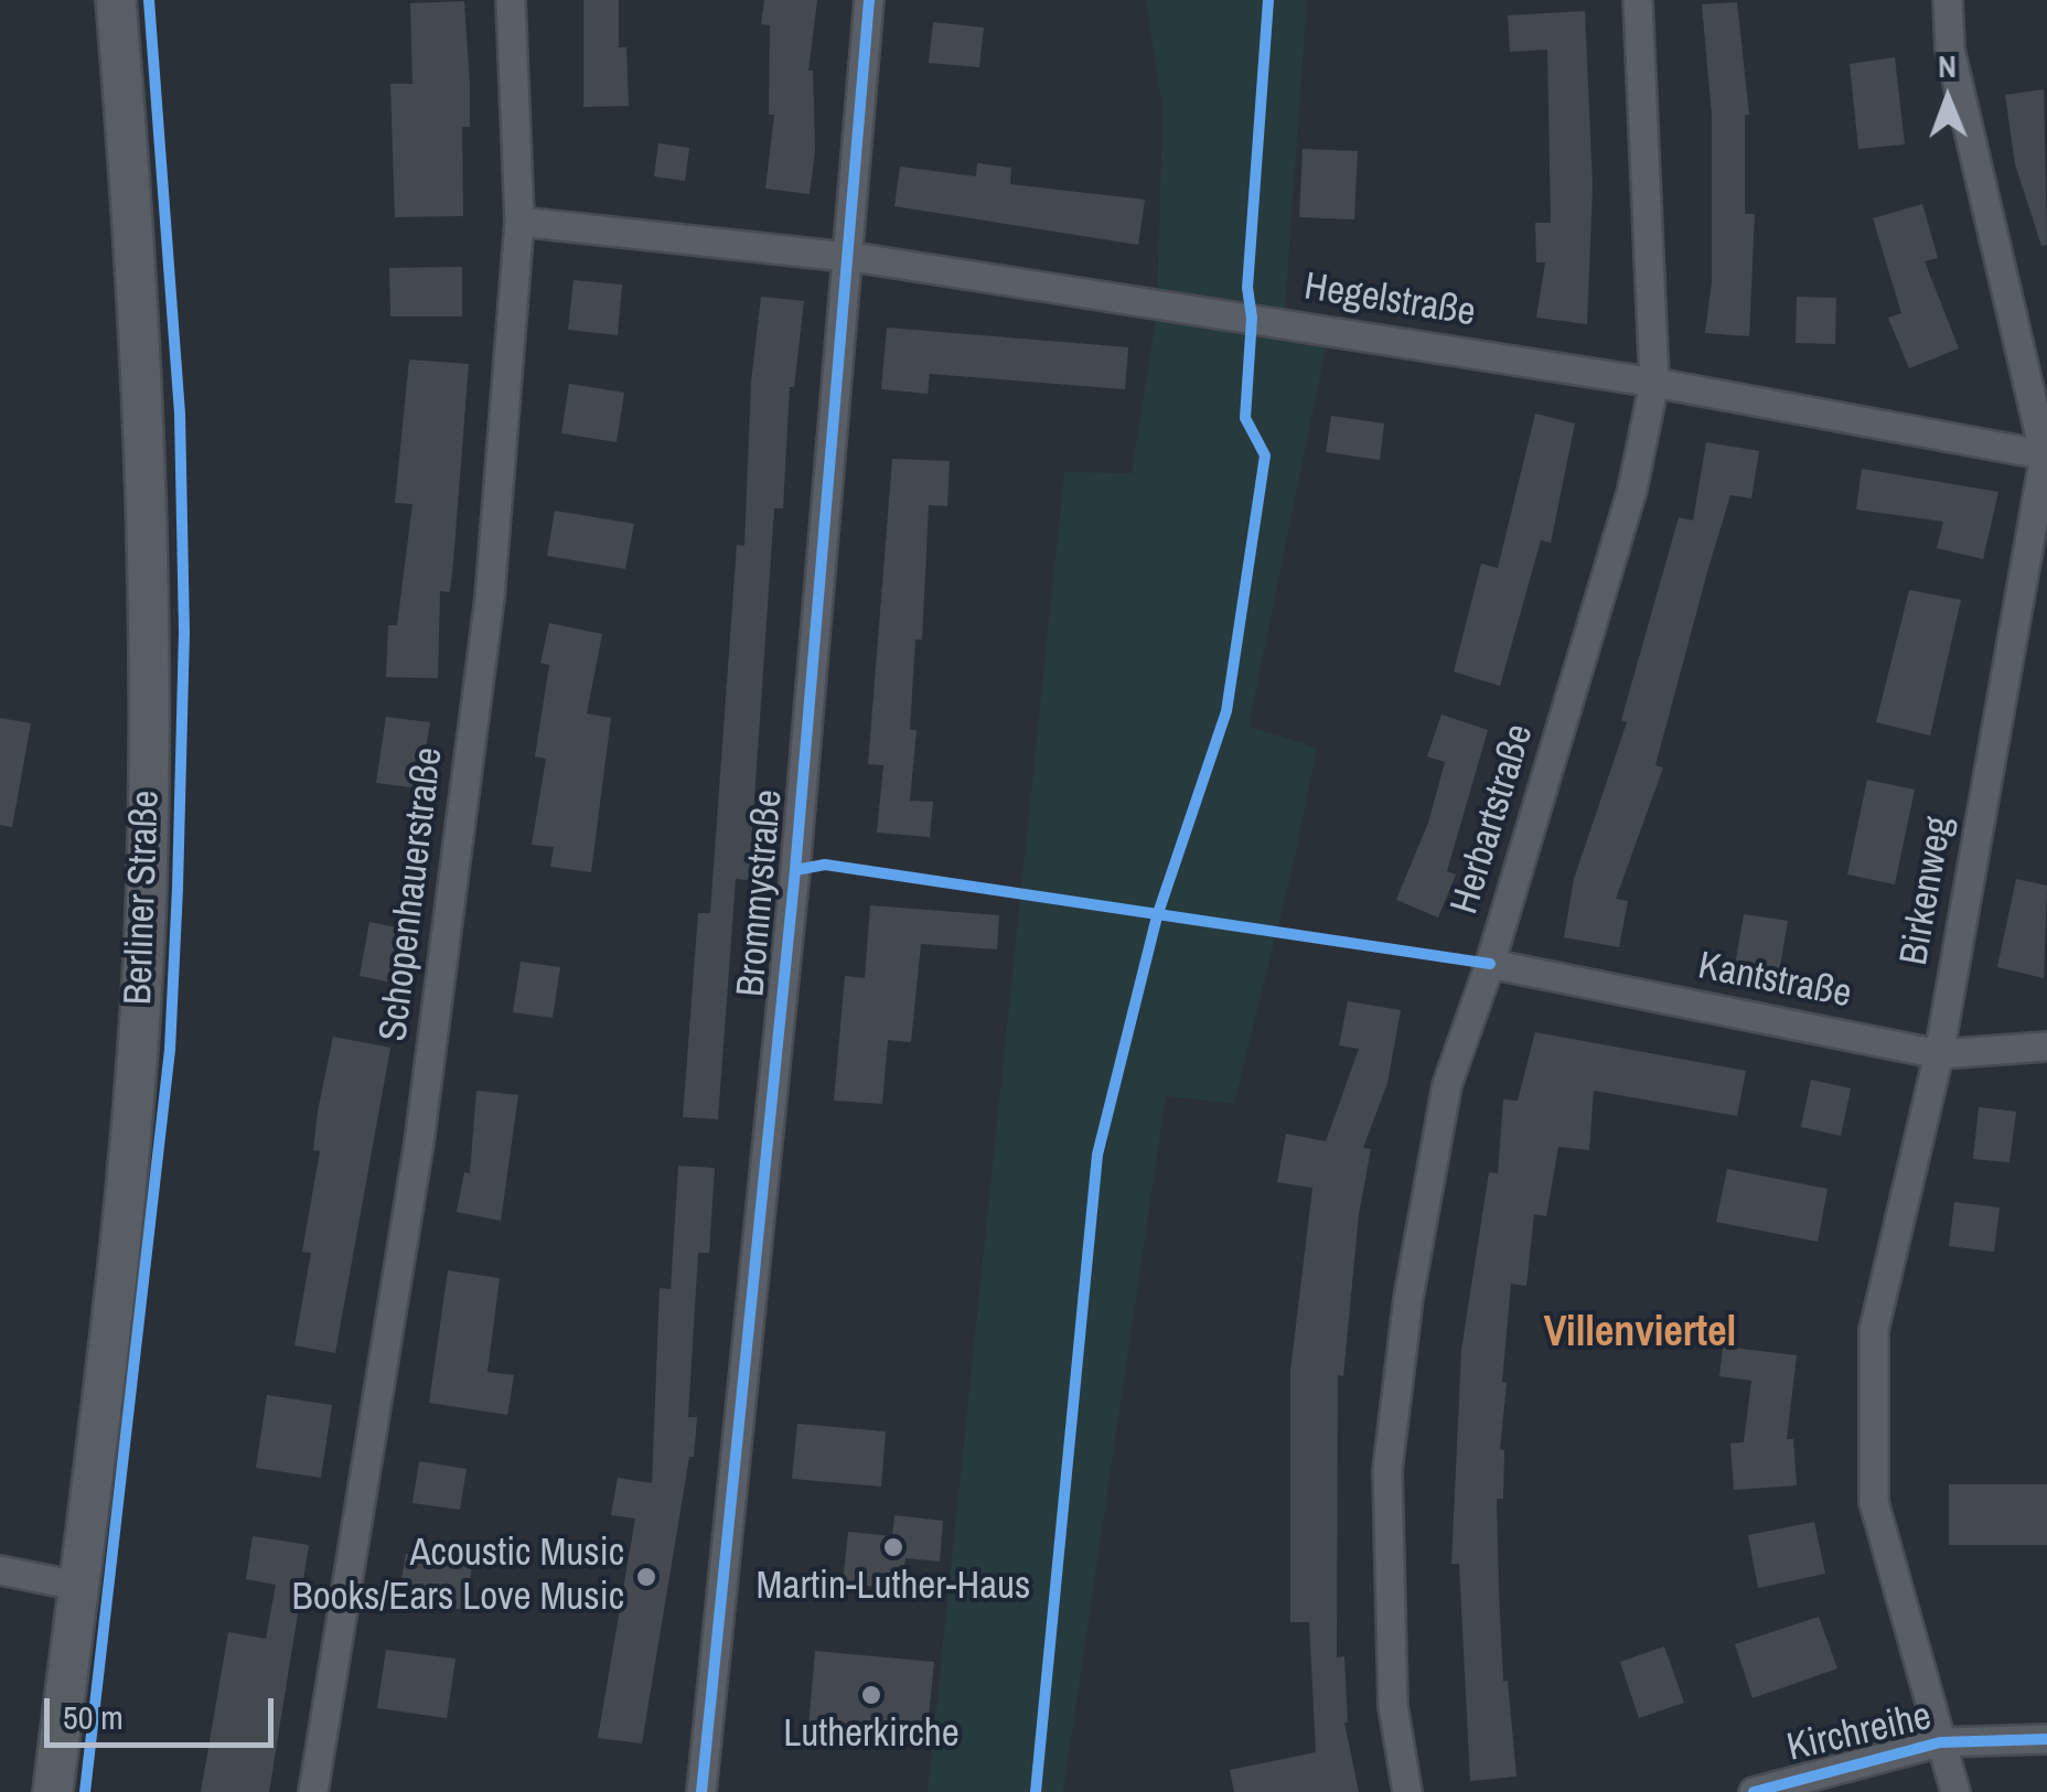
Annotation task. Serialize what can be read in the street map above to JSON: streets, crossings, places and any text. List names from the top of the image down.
{
  "streets": {
    "main road": ["Berliner Straße"],
    "street": [
      "Hegelstraße",
      "Herbartstraße",
      "Birkenweg",
      "Brommystraße",
      "Schopenhauerstraße",
      "Kantstraße",
      "Kirchreihe"
    ]
  },
  "crossings": [
    ["Hegelstraße", "Herbartstraße"],
    ["Hegelstraße", "Birkenweg"],
    ["Hegelstraße", "Brommystraße"],
    ["Hegelstraße", "Schopenhauerstraße"],
    ["Herbartstraße", "Kantstraße"],
    ["Birkenweg", "Kantstraße"],
    ["Birkenweg", "Kirchreihe"]
  ],
  "districts": ["Villenviertel"],
  "places": ["Martin-Luther-Haus", "Acoustic Music Books/Ears Love Music", "Lutherkirche"],
  "scale_bar": "50 m",
  "north": "top"
}
